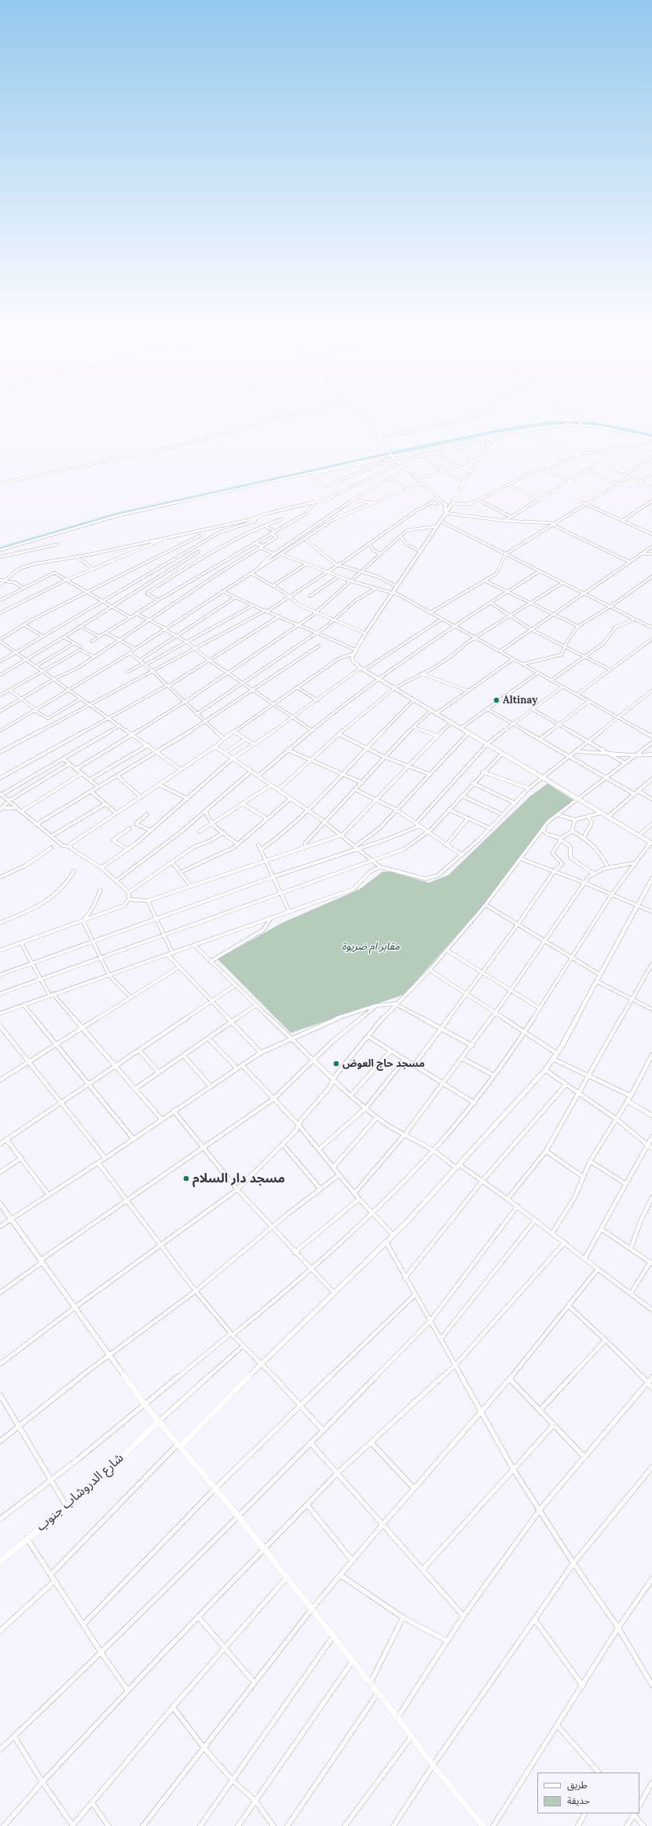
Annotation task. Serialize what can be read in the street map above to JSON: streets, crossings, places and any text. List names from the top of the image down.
{
  "streets": {
    "street": ["شارع الدروشاب جنوب"]
  },
  "parks": ["مقابر ام ضريوة"],
  "places": ["Altinay", "مسجد حاج العوض", "مسجد دار السلام"],
  "legend": ["طريق", "حديقة"]
}
